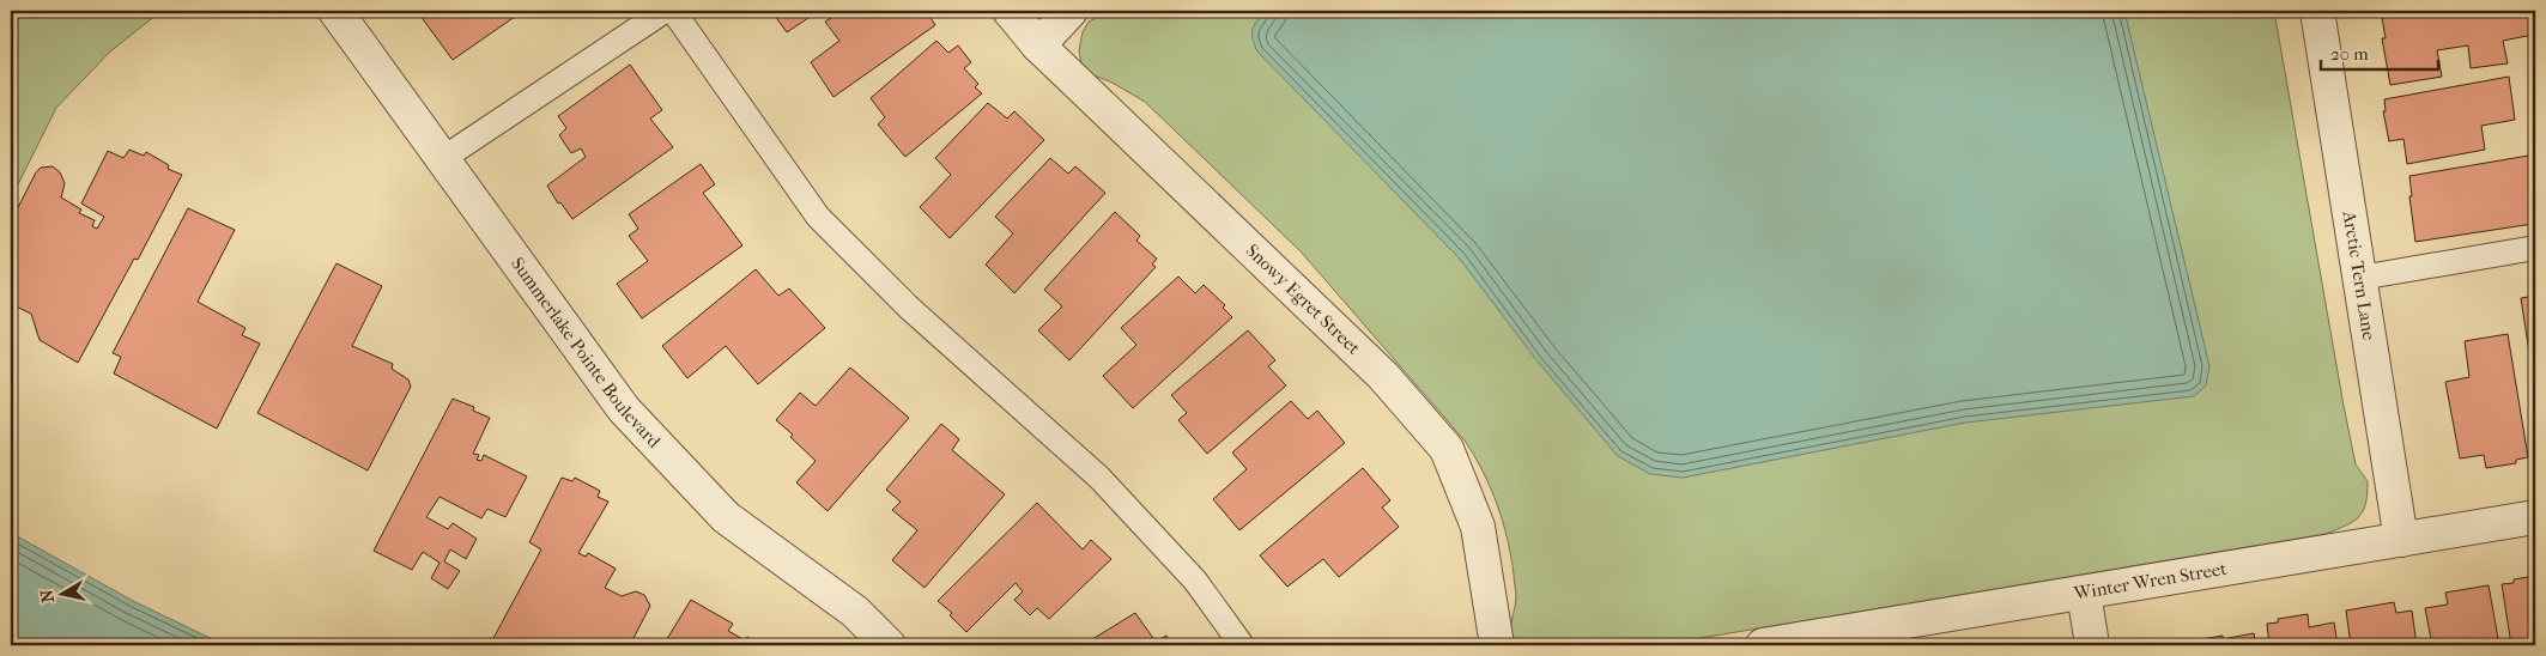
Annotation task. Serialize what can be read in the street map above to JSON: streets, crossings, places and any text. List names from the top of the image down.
{
  "streets": {
    "street": [
      "Arctic Tern Lane",
      "Snowy Egret Street",
      "Summerlake Pointe Boulevard",
      "Winter Wren Street"
    ]
  },
  "crossings": [
    ["Arctic Tern Lane", "Winter Wren Street"]
  ],
  "scale_bar": "20 m",
  "north": "left"
}
